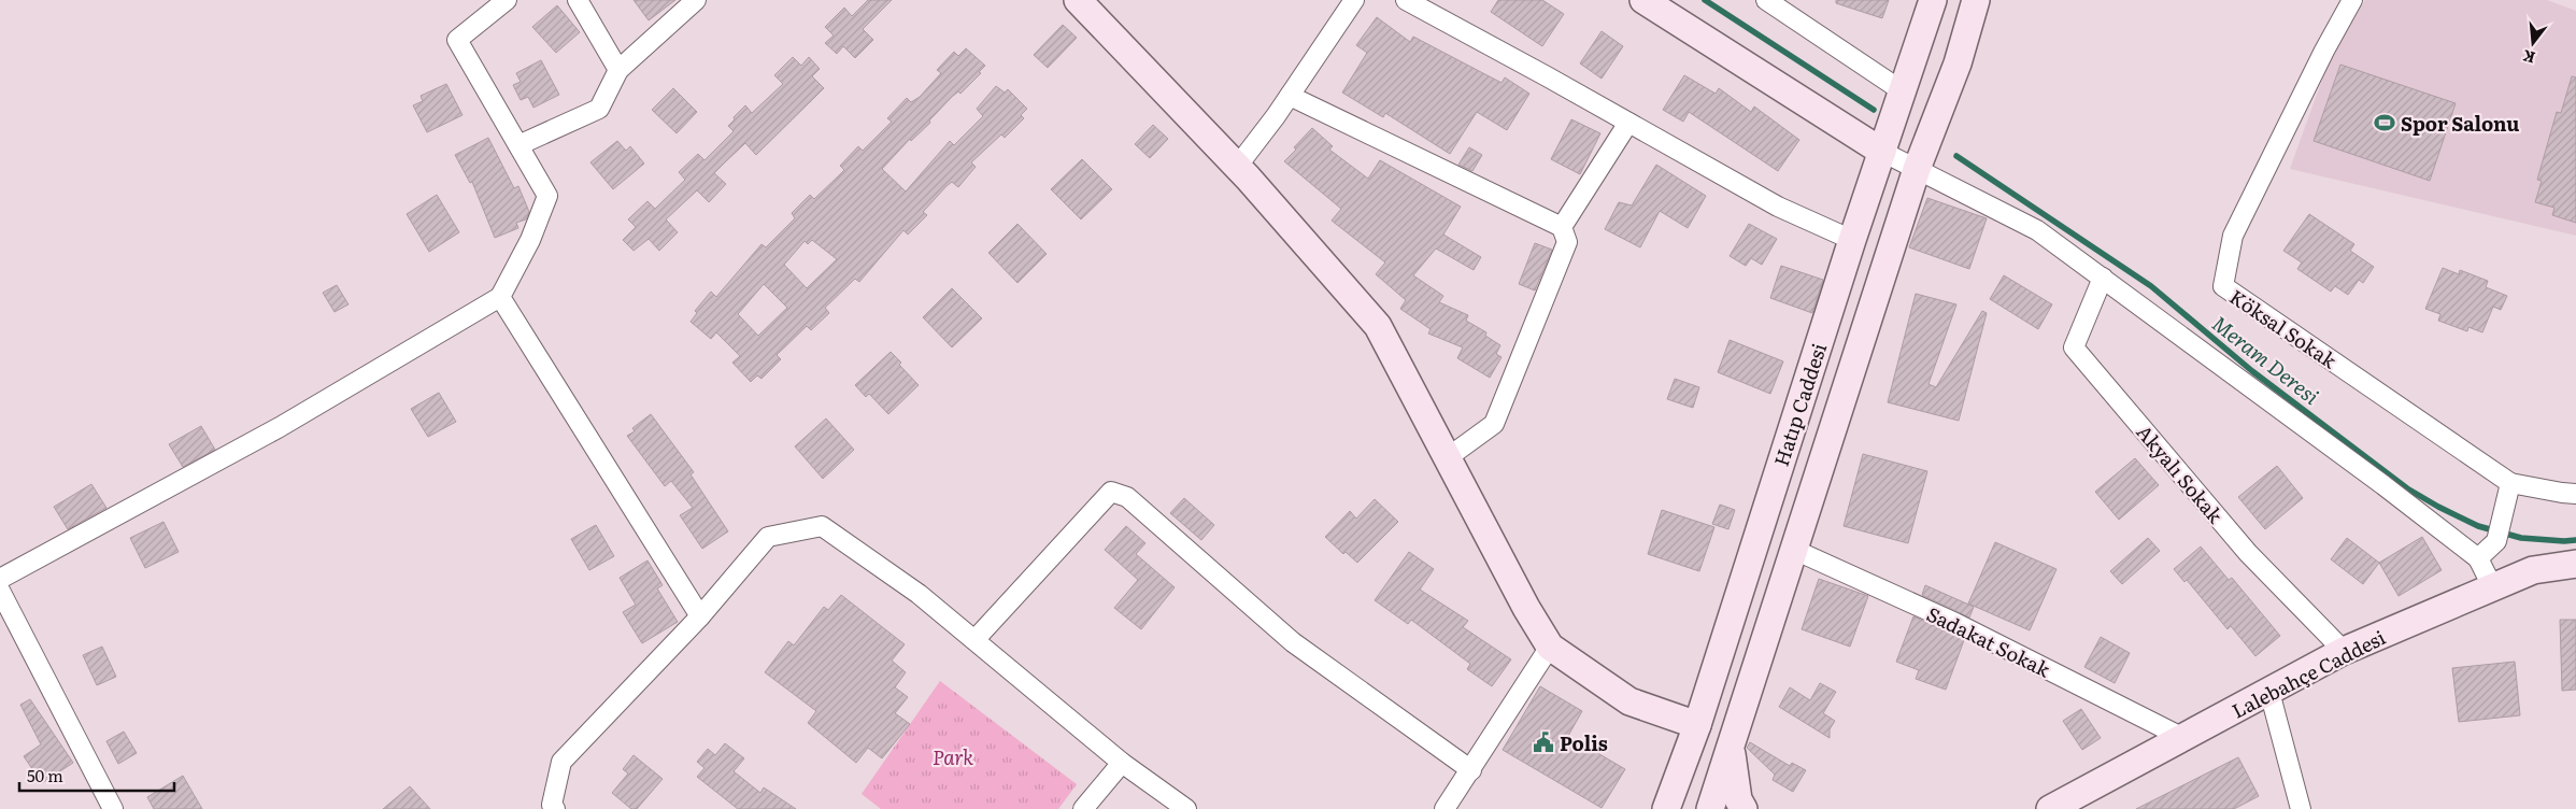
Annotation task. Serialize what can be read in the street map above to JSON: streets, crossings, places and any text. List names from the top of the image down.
{
  "streets": {
    "street": [
      "Köksal Sokak",
      "Hatıp Caddesi",
      "Akyalı Sokak",
      "Sadakat Sokak",
      "Lalebahçe Caddesi"
    ]
  },
  "crossings": [
    ["Hatıp Caddesi", "Sadakat Sokak"],
    ["Akyalı Sokak", "Lalebahçe Caddesi"],
    ["Sadakat Sokak", "Lalebahçe Caddesi"]
  ],
  "water": ["Meram Deresi"],
  "parks": ["Park"],
  "places": {
    "sports": ["Spor Salonu"],
    "public building": ["Polis"]
  },
  "scale_bar": "50 m",
  "north": "bottom"
}
